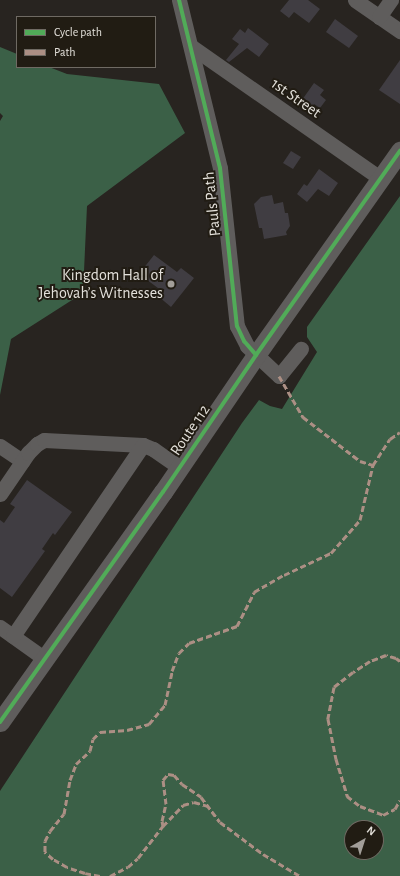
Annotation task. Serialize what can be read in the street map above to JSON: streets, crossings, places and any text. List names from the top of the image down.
{
  "streets": {
    "main road": ["Route 112"],
    "street": ["1st Street", "Pauls Path"]
  },
  "crossings": [
    ["1st Street", "Pauls Path"],
    ["1st Street", "Route 112"],
    ["Pauls Path", "Route 112"]
  ],
  "places": ["Kingdom Hall of Jehovah’s Witnesses"],
  "legend": ["Cycle path", "Path"],
  "north": "top right"
}
